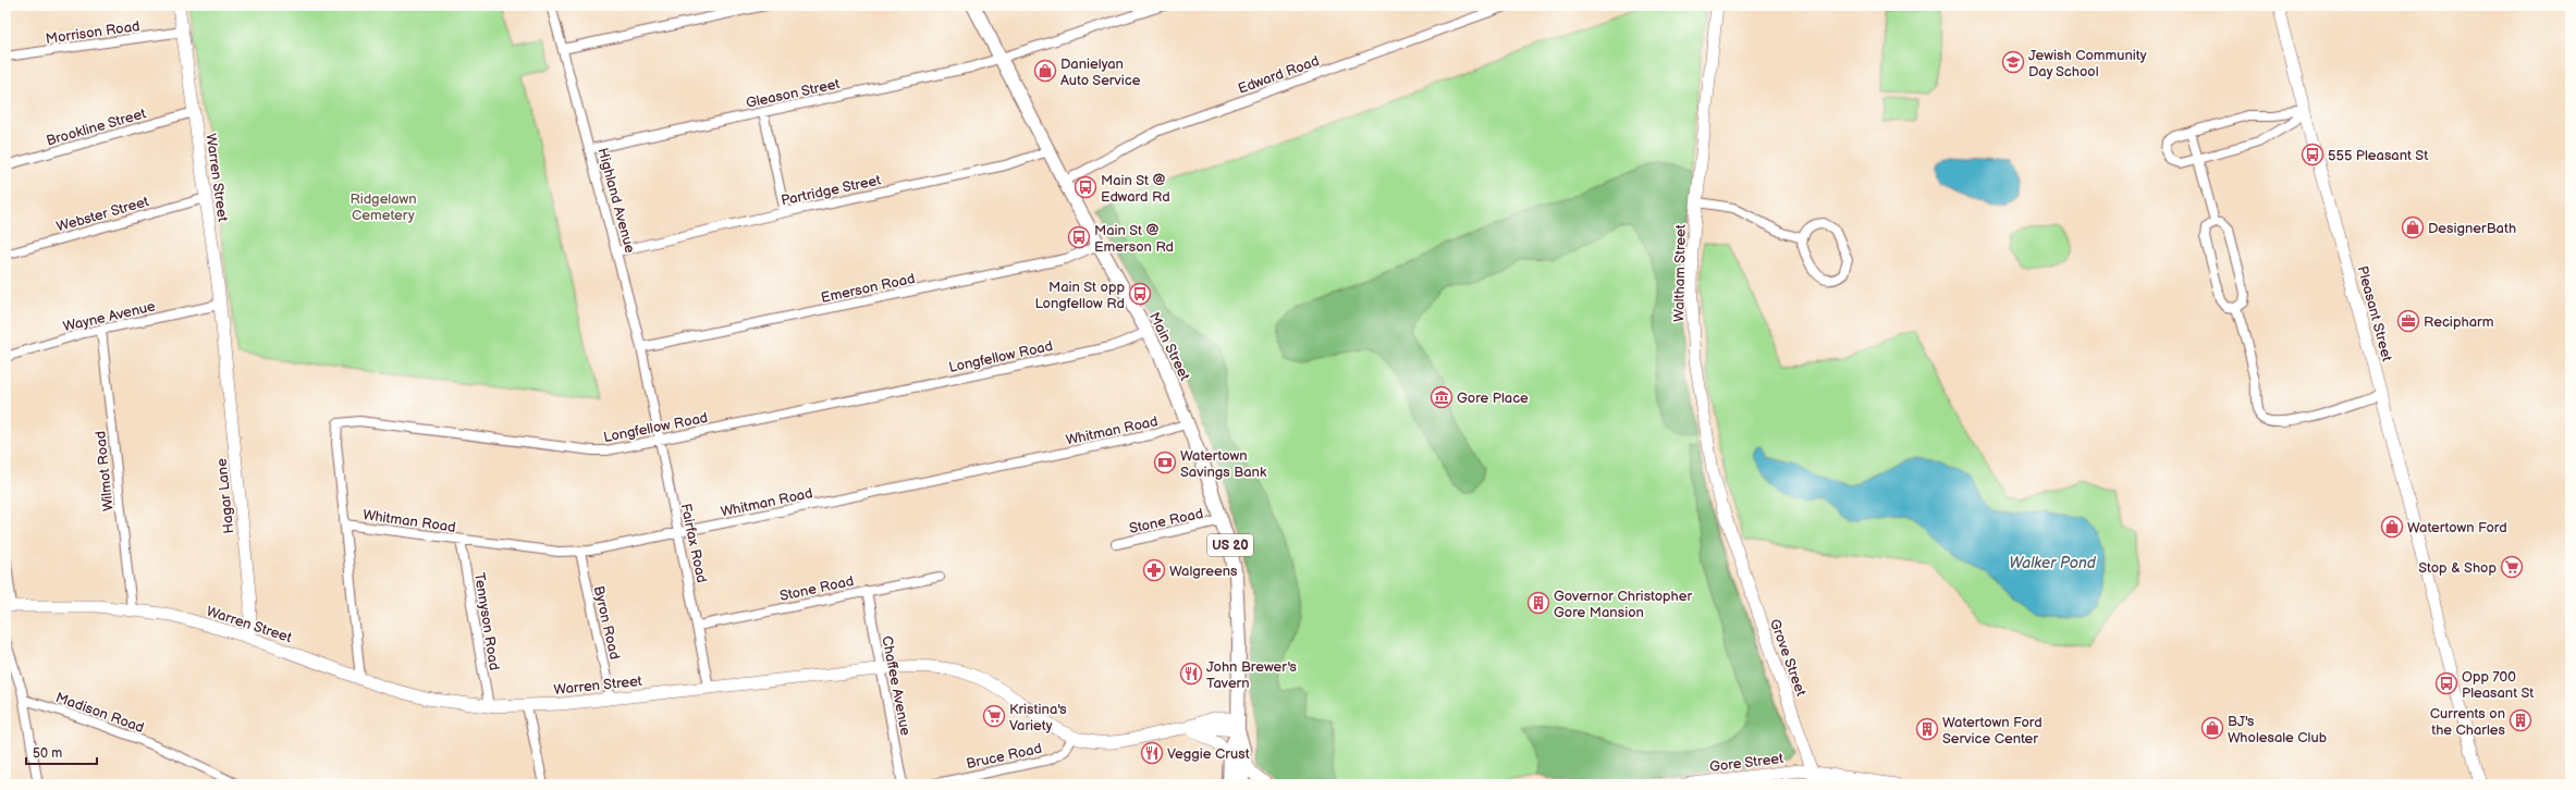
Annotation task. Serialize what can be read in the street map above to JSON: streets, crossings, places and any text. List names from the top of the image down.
{
  "streets": {
    "main road": ["Main Street", "US 20"],
    "street": [
      "Morrison Road",
      "Edward Road",
      "Gleason Street",
      "Brookline Street",
      "Warren Street",
      "Partridge Street",
      "Highland Avenue",
      "Webster Street",
      "Waltham Street",
      "Emerson Road",
      "Pleasant Street",
      "Wayne Avenue",
      "Longfellow Road",
      "Whitman Road",
      "Wilmot Road",
      "Hagar Lane",
      "Stone Road",
      "Fairfax Road",
      "Tennyson Road",
      "Byron Road",
      "Grove Street",
      "Chaffee Avenue",
      "Madison Road",
      "Bruce Road",
      "Gore Street"
    ]
  },
  "crossings": [
    ["Morrison Road", "Warren Street"],
    ["Edward Road", "Main Street"],
    ["Gleason Street", "Highland Avenue"],
    ["Gleason Street", "Main Street"],
    ["Brookline Street", "Warren Street"],
    ["Warren Street", "Webster Street"],
    ["Warren Street", "Wayne Avenue"],
    ["Warren Street", "Main Street"],
    ["Warren Street", "Longfellow Road"],
    ["Warren Street", "Wilmot Road"],
    ["Warren Street", "Hagar Lane"],
    ["Warren Street", "Fairfax Road"],
    ["Warren Street", "Tennyson Road"],
    ["Warren Street", "Byron Road"],
    ["Warren Street", "Chaffee Avenue"],
    ["Warren Street", "Bruce Road"],
    ["Partridge Street", "Highland Avenue"],
    ["Partridge Street", "Main Street"],
    ["Highland Avenue", "Emerson Road"],
    ["Highland Avenue", "Fairfax Road"],
    ["Waltham Street", "Grove Street"],
    ["Emerson Road", "Main Street"],
    ["Wayne Avenue", "Wilmot Road"],
    ["Main Street", "Longfellow Road"],
    ["Main Street", "Whitman Road"],
    ["Main Street", "Stone Road"],
    ["Longfellow Road", "Whitman Road"],
    ["Longfellow Road", "Fairfax Road"],
    ["Whitman Road", "Fairfax Road"],
    ["Whitman Road", "Tennyson Road"],
    ["Whitman Road", "Byron Road"],
    ["Stone Road", "Fairfax Road"],
    ["Stone Road", "Chaffee Avenue"],
    ["Grove Street", "Gore Street"]
  ],
  "water": ["Walker Pond"],
  "parks": ["Ridgelawn Cemetery"],
  "places": {
    "school or university": ["Jewish Community Day School"],
    "shop": [
      "Danielyan Auto Service",
      "DesignerBath",
      "Watertown Ford",
      "BJ's Wholesale Club"
    ],
    "bus stop": [
      "555 Pleasant St",
      "Main St @ Edward Rd",
      "Main St @ Emerson Rd",
      "Main St opp Longfellow Rd",
      "Opp 700 Pleasant St"
    ],
    "office": ["Recipharm"],
    "museum": ["Gore Place"],
    "bank": ["Watertown Savings Bank"],
    "supermarket": ["Stop & Shop", "Kristina's Variety"],
    "pharmacy": ["Walgreens"],
    "building": ["Governor Christopher Gore Mansion", "Currents on the Charles", "Watertown Ford Service Center"],
    "restaurant": ["John Brewer's Tavern", "Veggie Crust"]
  },
  "scale_bar": "50 m"
}
